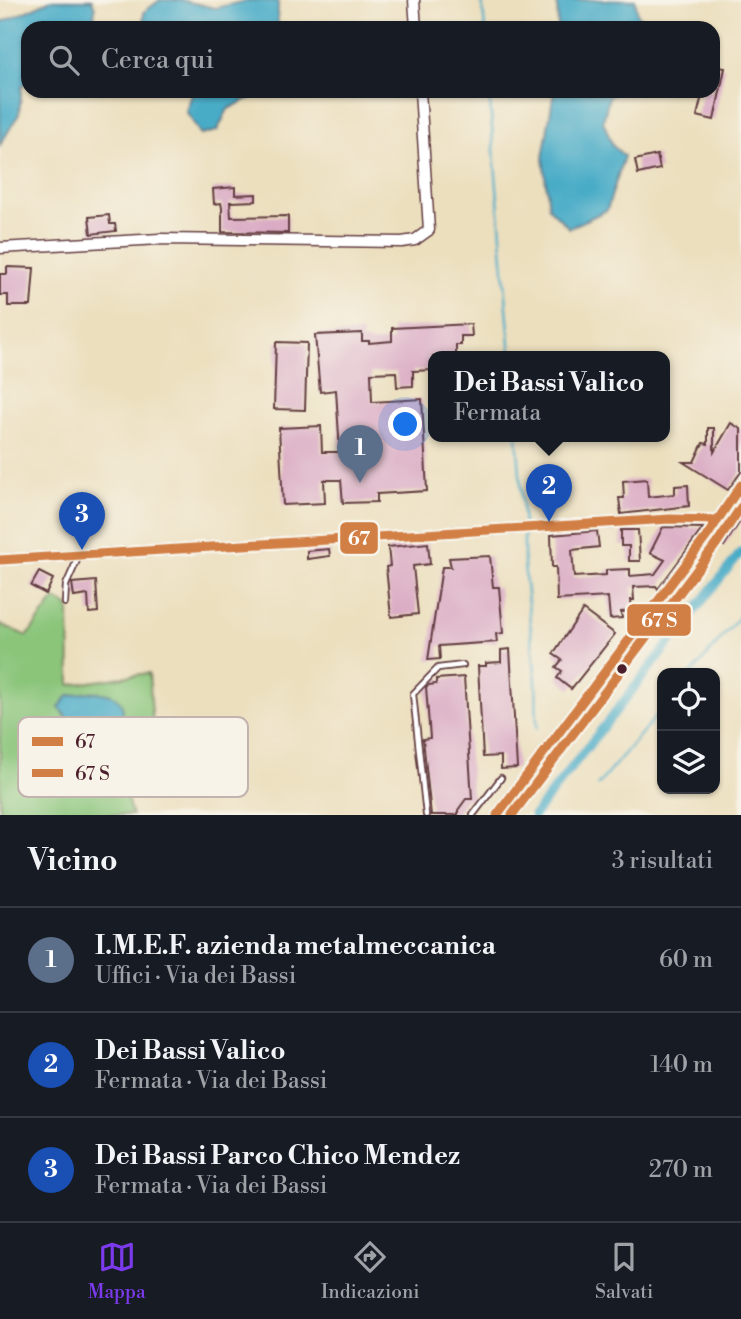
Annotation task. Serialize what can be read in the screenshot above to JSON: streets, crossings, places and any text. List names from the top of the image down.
{
  "lines": ["transit line 67"],
  "legend": ["67", "67 S"],
  "page": {
    "search": "Cerca qui",
    "popup": ["Dei Bassi Valico", "Fermata"],
    "pins": ["1", "2", "3"],
    "heading": ["Vicino", "3 risultati"],
    "list": [
      {
        "mark": "1",
        "name": "I.M.E.F. azienda metalmeccanica",
        "note": "Uffici · Via dei Bassi",
        "value": "60 m"
      },
      {
        "mark": "2",
        "name": "Dei Bassi Valico",
        "note": "Fermata · Via dei Bassi",
        "value": "140 m"
      },
      {
        "mark": "3",
        "name": "Dei Bassi Parco Chico Mendez",
        "note": "Fermata · Via dei Bassi",
        "value": "270 m"
      }
    ],
    "nav": ["Mappa", "Indicazioni", "Salvati"]
  }
}
